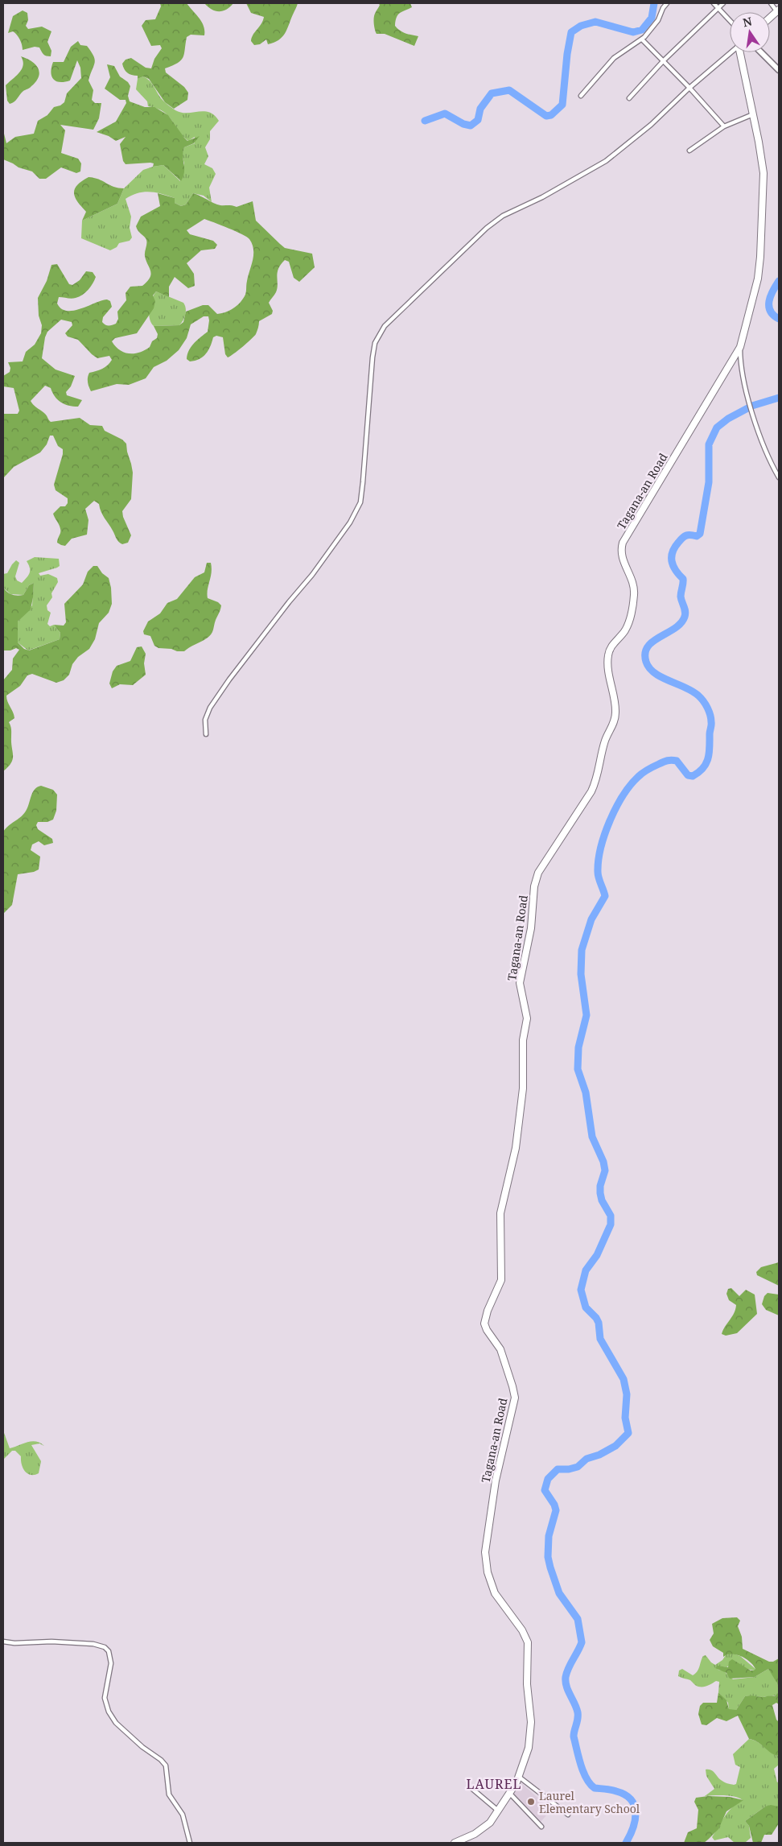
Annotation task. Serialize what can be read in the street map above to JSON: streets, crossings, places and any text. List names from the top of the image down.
{
  "streets": {
    "main road": ["Tagana-an Road"]
  },
  "districts": ["LAUREL"],
  "places": ["Laurel Elementary School"],
  "north": "top"
}
